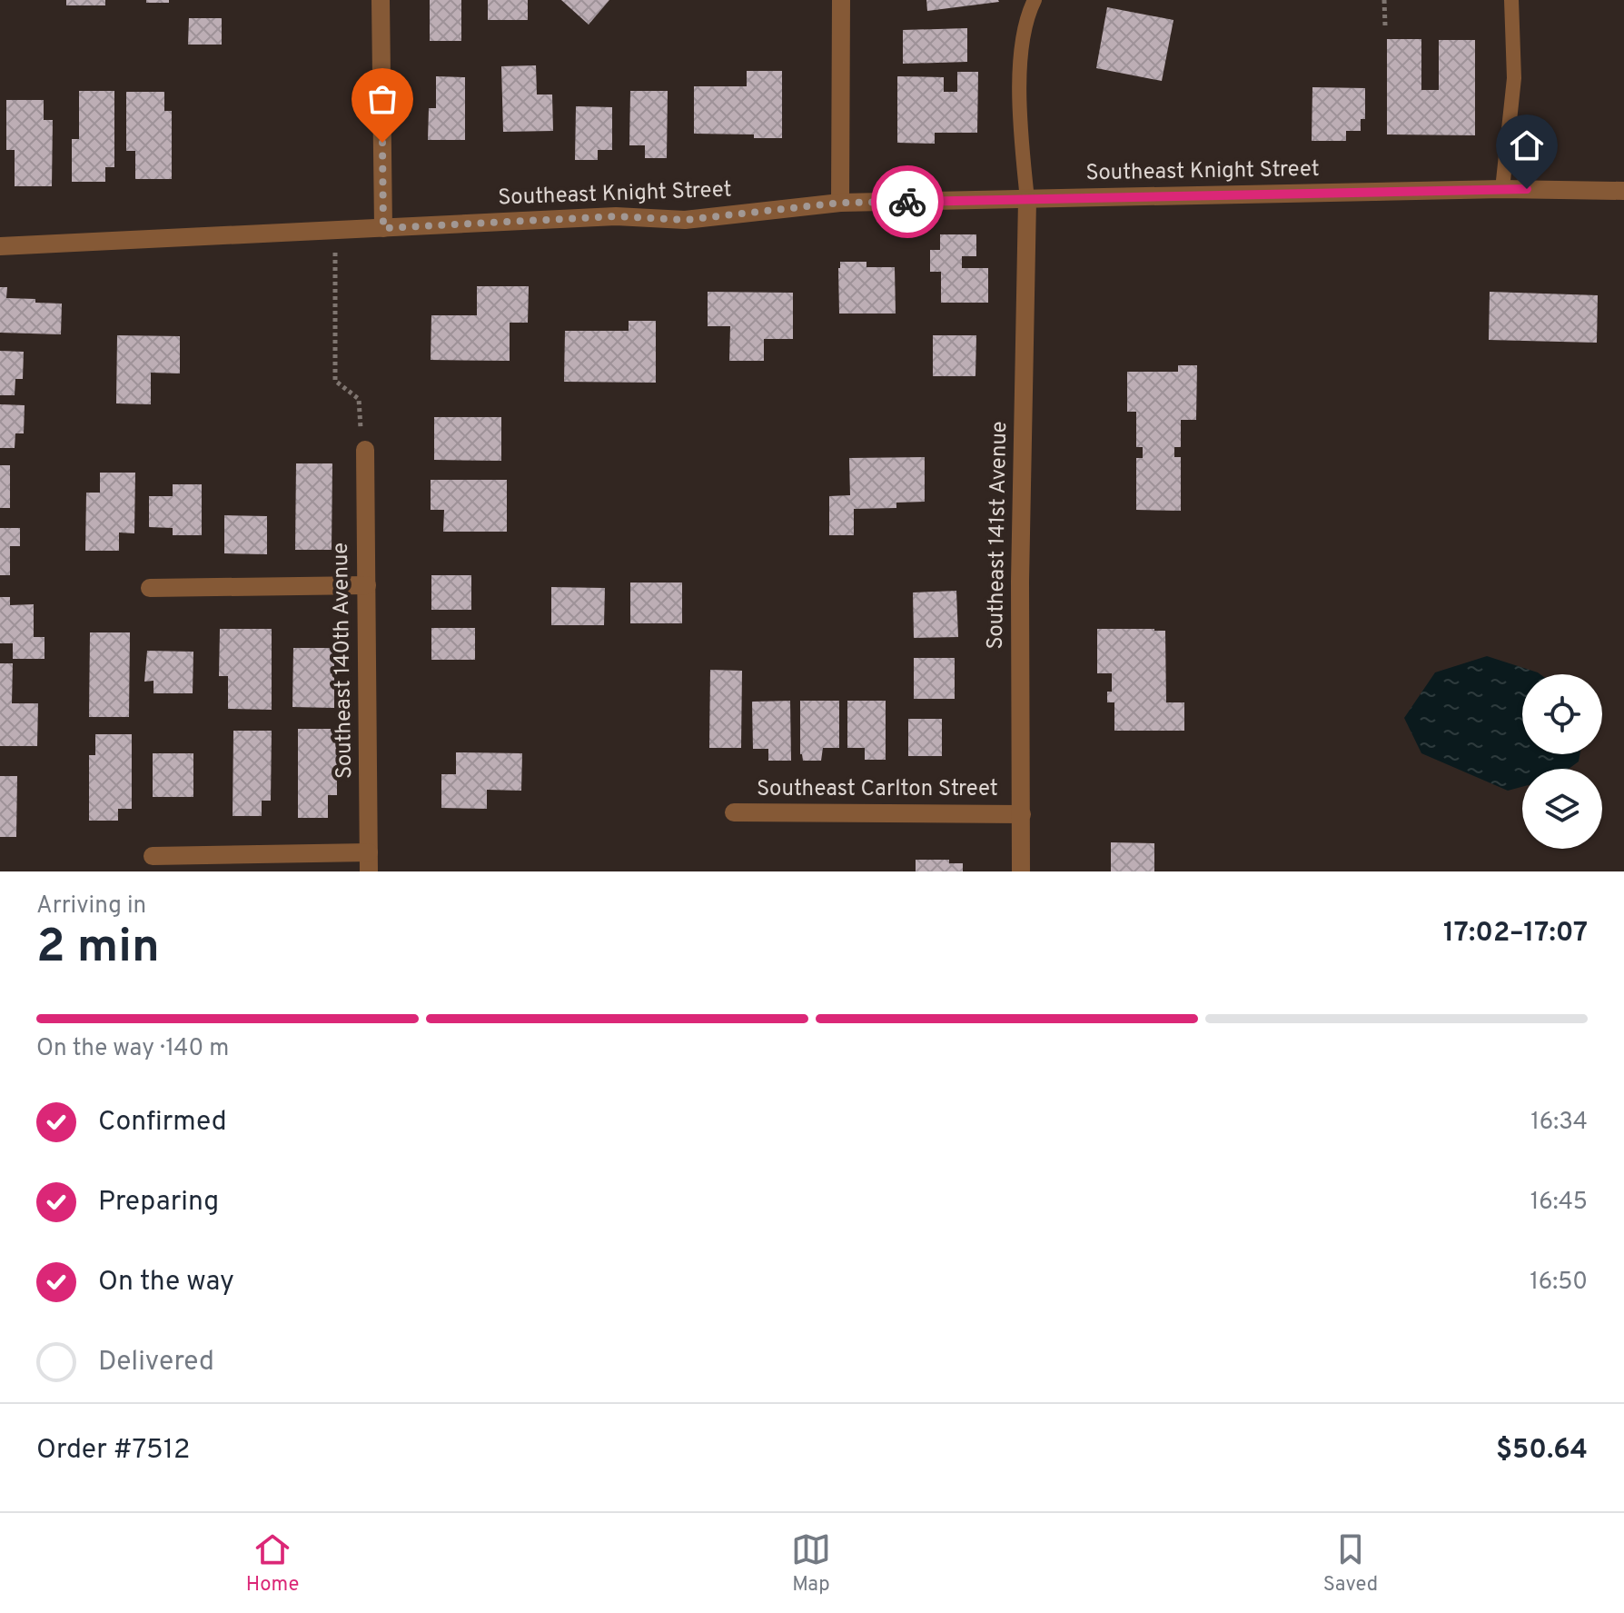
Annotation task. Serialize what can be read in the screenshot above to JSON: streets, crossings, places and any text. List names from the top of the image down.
{
  "streets": {
    "street": [
      "Southeast Knight Street",
      "Southeast 141st Avenue",
      "Southeast 140th Avenue",
      "Southeast Carlton Street"
    ]
  },
  "crossings": [
    ["Southeast Knight Street", "Southeast 141st Avenue"],
    ["Southeast 141st Avenue", "Southeast Carlton Street"]
  ],
  "page": {
    "heading": ["2 min", "Arriving in", "17:02–17:07"],
    "panel": ["Order #7512", "$50.64"],
    "bar": "On the way · 140 m",
    "list": [
      ["Confirmed", "16:34"],
      ["Preparing", "16:45"],
      ["On the way", "16:50"],
      "Delivered"
    ],
    "tabs": ["Home", "Map", "Saved"]
  }
}
